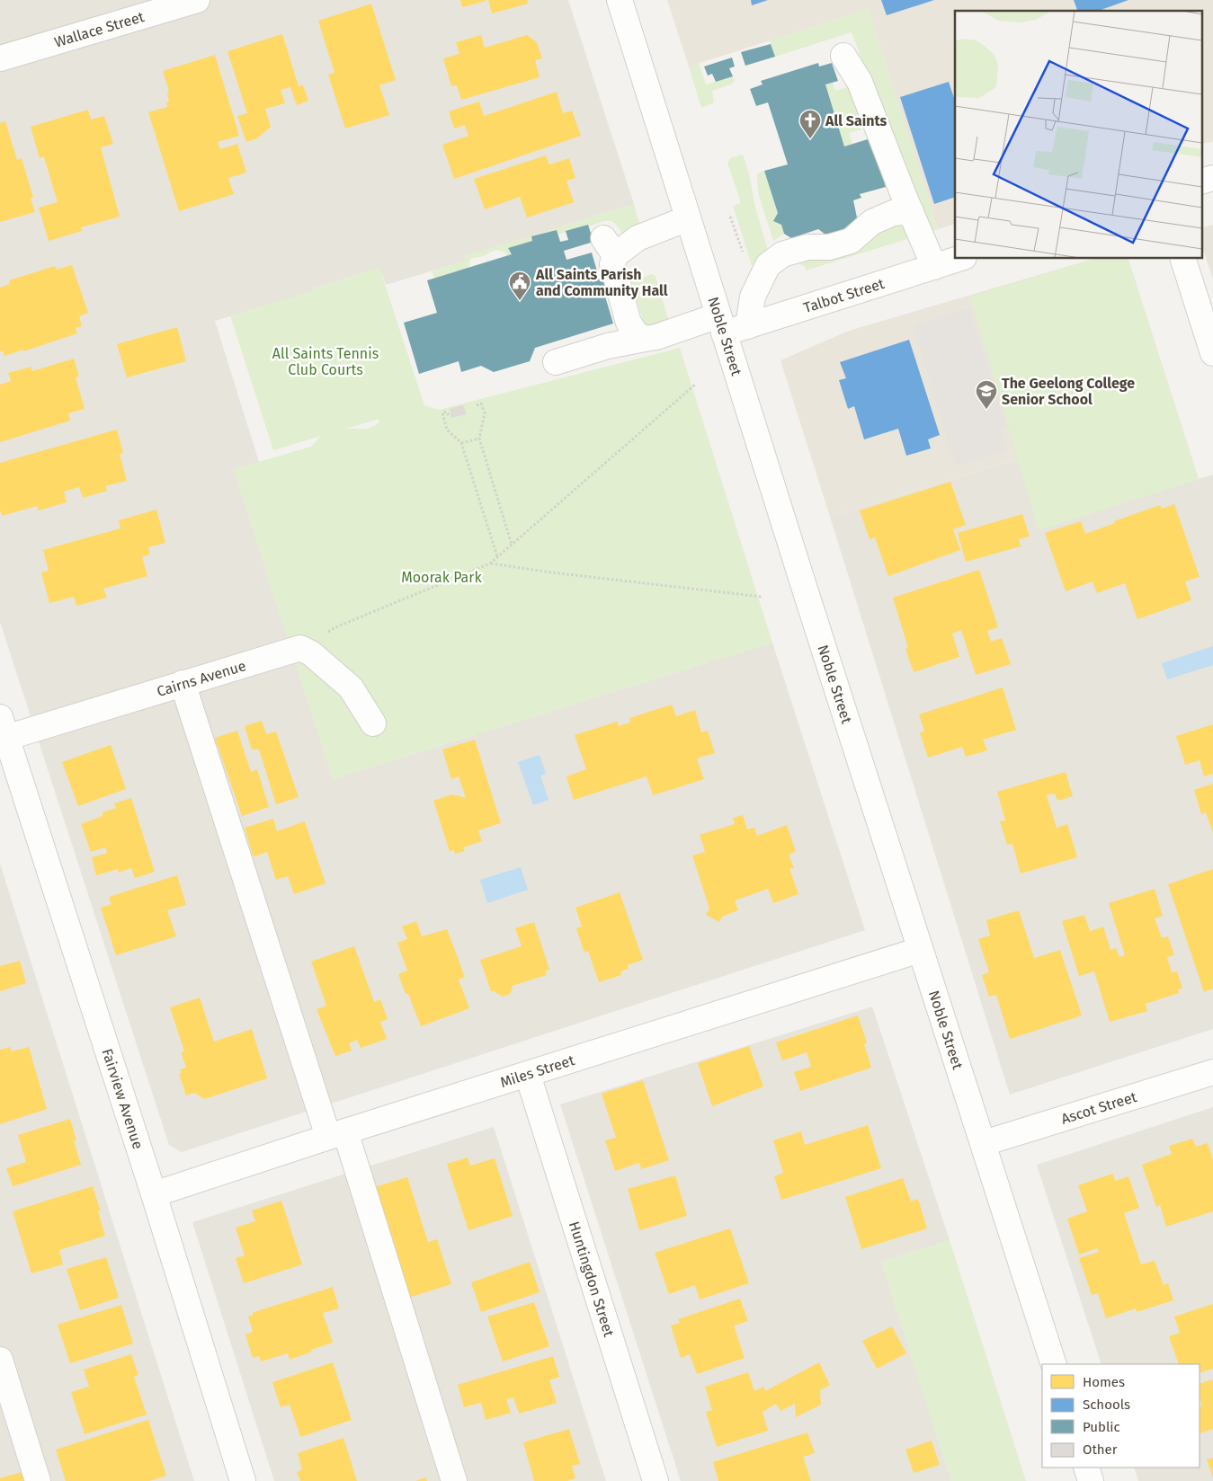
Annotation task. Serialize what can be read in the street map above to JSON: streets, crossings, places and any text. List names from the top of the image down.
{
  "streets": {
    "street": [
      "Wallace Street",
      "Talbot Street",
      "Noble Street",
      "Cairns Avenue",
      "Miles Street",
      "Fairview Avenue",
      "Ascot Street",
      "Huntingdon Street"
    ]
  },
  "crossings": [
    ["Talbot Street", "Noble Street"],
    ["Noble Street", "Miles Street"],
    ["Noble Street", "Ascot Street"],
    ["Cairns Avenue", "Fairview Avenue"],
    ["Miles Street", "Fairview Avenue"],
    ["Miles Street", "Huntingdon Street"]
  ],
  "parks": ["All Saints Tennis Club Courts", "Moorak Park"],
  "places": {
    "church": ["All Saints"],
    "public building": ["All Saints Parish and Community Hall"],
    "school or university": ["The Geelong College Senior School"]
  },
  "legend": [
    "Homes",
    "Schools",
    "Public",
    "Other"
  ]
}
